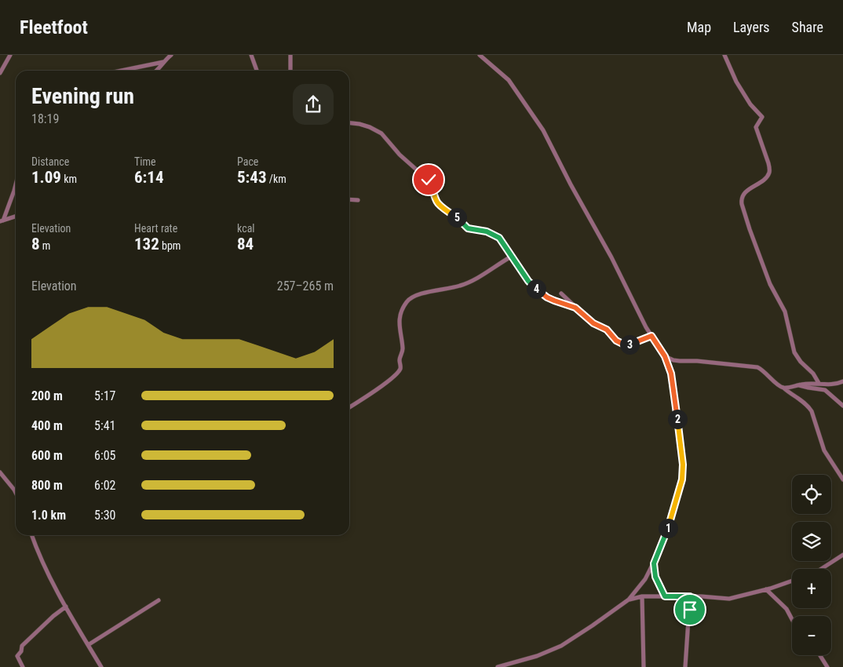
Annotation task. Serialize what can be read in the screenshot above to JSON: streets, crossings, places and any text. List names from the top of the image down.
{
  "page": {
    "header": "Fleetfoot",
    "nav": ["Map", "Layers", "Share"],
    "heading": ["Evening run", "18:19"],
    "stats": [
      ["Distance", "1.09 km"],
      ["Time", "6:14"],
      ["Pace", "5:43 /km"],
      ["Elevation", "8 m"],
      ["Heart rate", "132 bpm"],
      ["kcal", "84"]
    ],
    "pins": [
      "5",
      "4",
      "3",
      "2",
      "1"
    ],
    "chart": ["Elevation", "257–265 m"],
    "list": [
      {
        "name": "200 m",
        "note": "5:17"
      },
      {
        "name": "400 m",
        "note": "5:41"
      },
      {
        "name": "600 m",
        "note": "6:05"
      },
      {
        "name": "800 m",
        "note": "6:02"
      },
      {
        "name": "1.0 km",
        "note": "5:30"
      }
    ],
    "map_buttons": ["+", "−"]
  }
}
